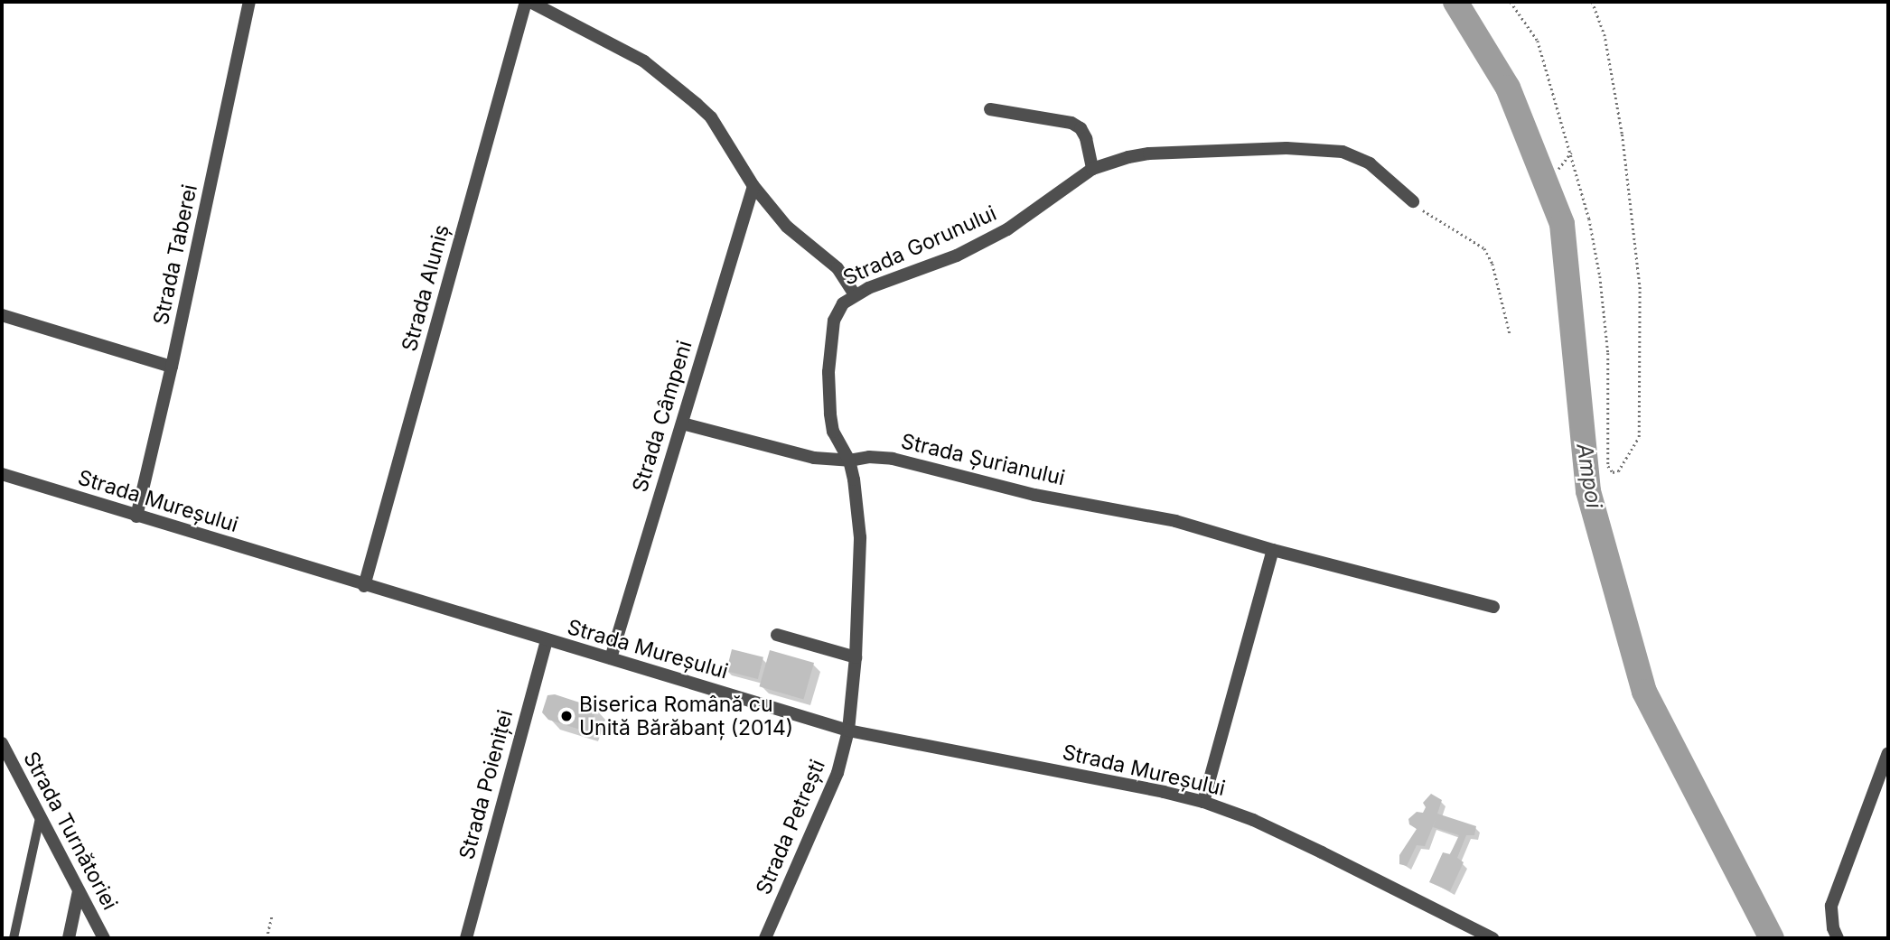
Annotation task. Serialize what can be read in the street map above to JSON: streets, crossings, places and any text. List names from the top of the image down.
{
  "streets": {
    "street": [
      "Strada Gorunului",
      "Strada Taberei",
      "Strada Aluniș",
      "Strada Câmpeni",
      "Strada Șurianului",
      "Strada Mureșului",
      "Strada Poieniței",
      "Strada Petrești",
      "Strada Turnătoriei"
    ]
  },
  "crossings": [
    ["Strada Gorunului", "Strada Șurianului"],
    ["Strada Gorunului", "Strada Mureșului"],
    ["Strada Gorunului", "Strada Petrești"],
    ["Strada Taberei", "Strada Mureșului"],
    ["Strada Aluniș", "Strada Mureșului"],
    ["Strada Câmpeni", "Strada Șurianului"],
    ["Strada Câmpeni", "Strada Mureșului"],
    ["Strada Mureșului", "Strada Poieniței"],
    ["Strada Mureșului", "Strada Petrești"]
  ],
  "water": ["Ampoi"],
  "places": ["Biserica Română cu Unită Bărăbanț (2014)"]
}
